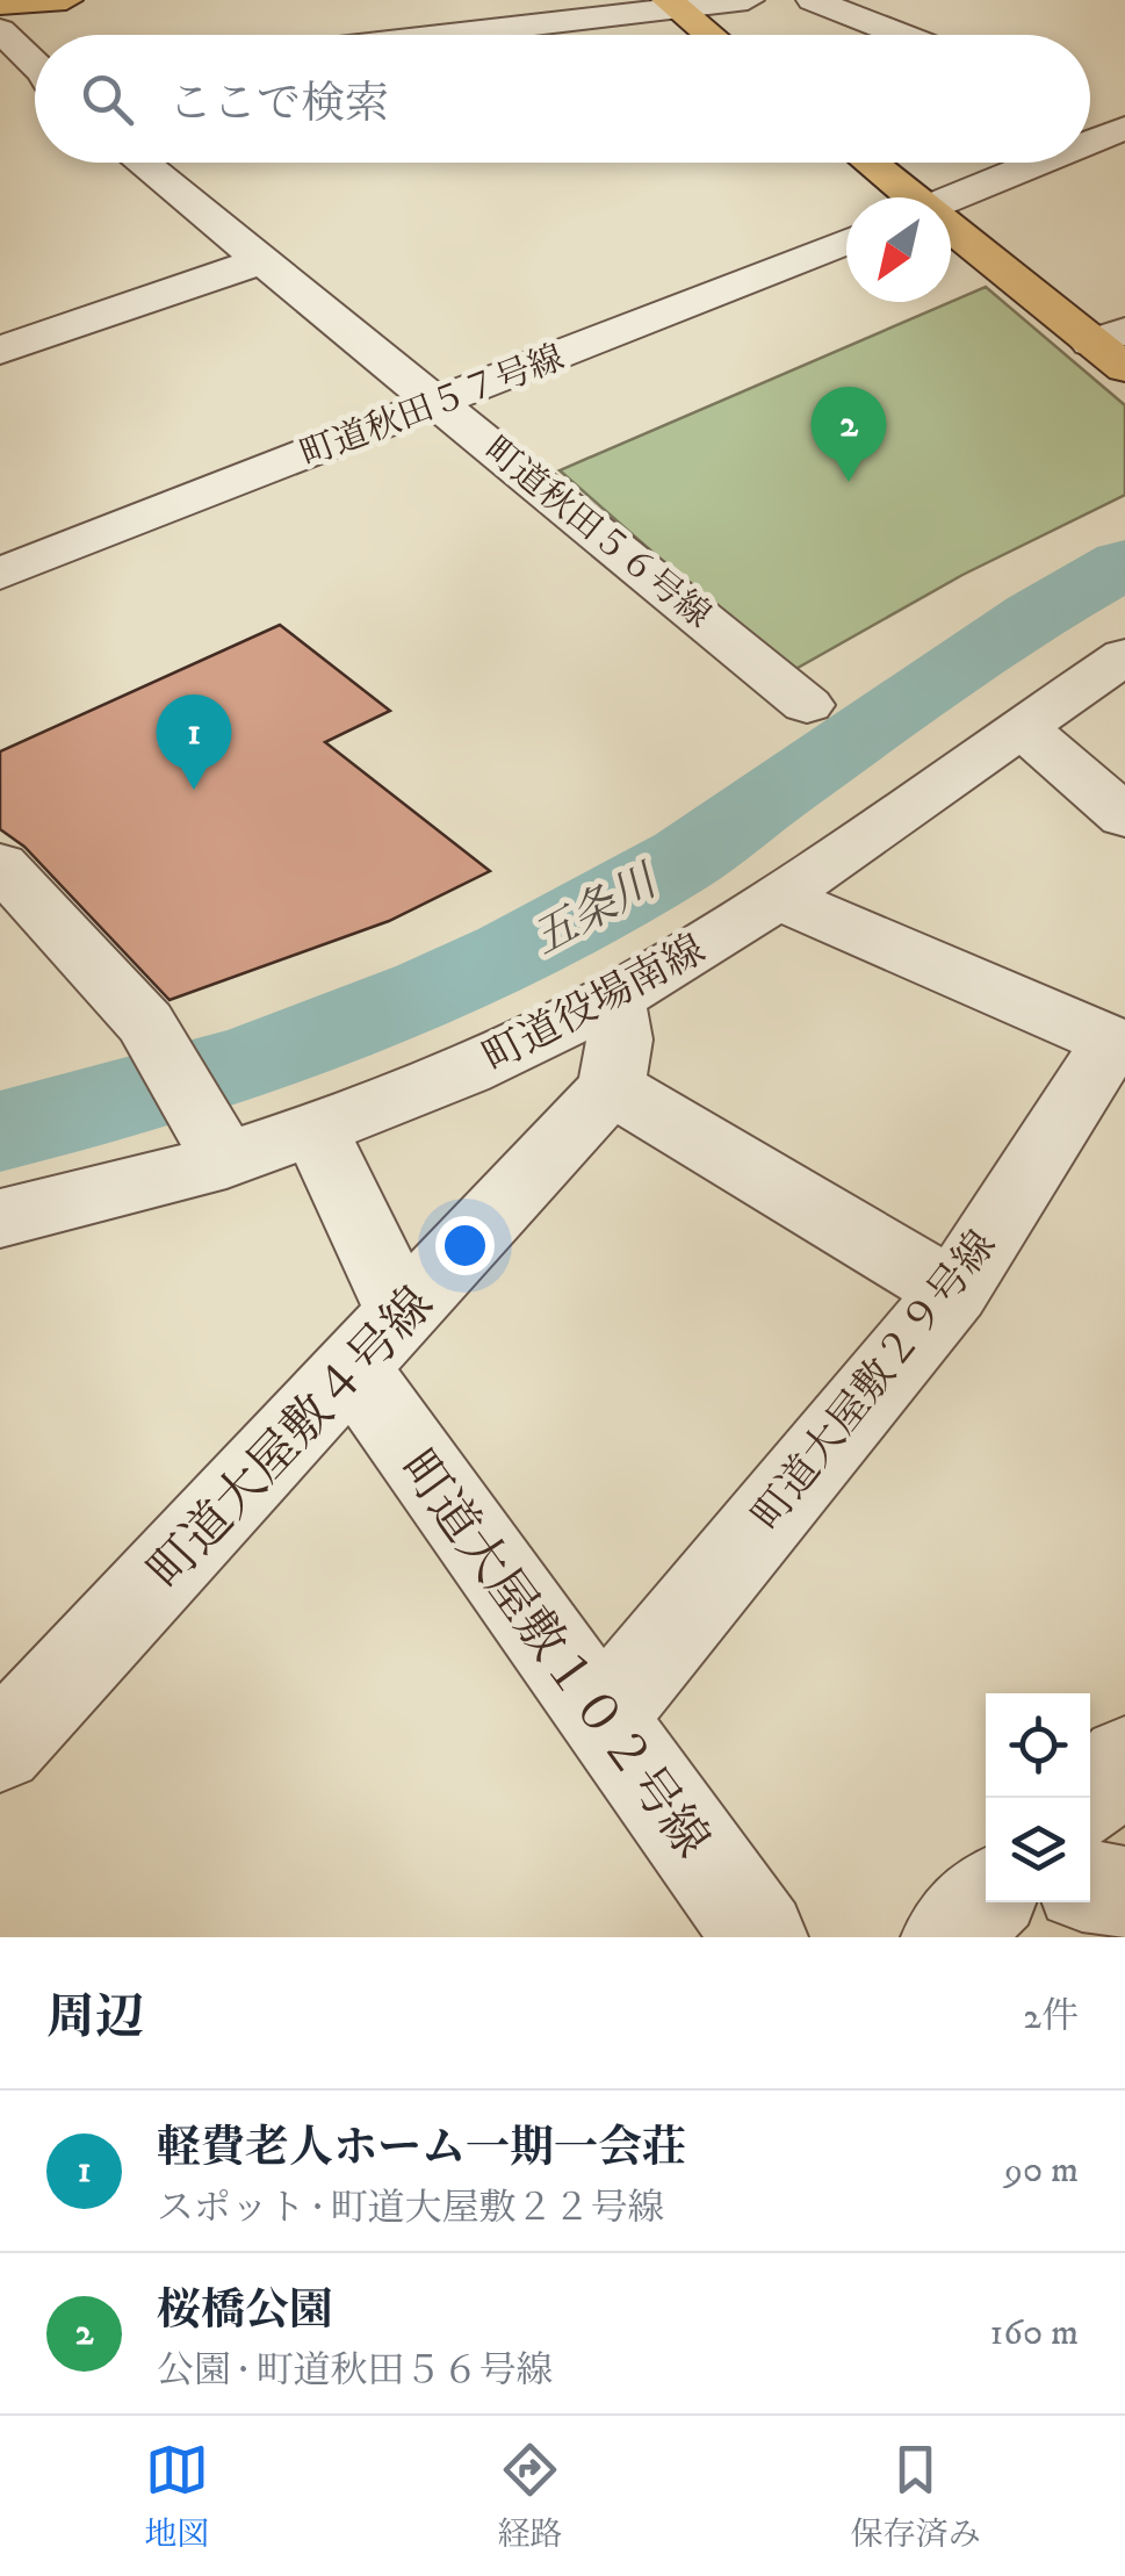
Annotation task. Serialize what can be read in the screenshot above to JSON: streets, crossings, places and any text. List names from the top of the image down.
{
  "streets": {
    "street": [
      "町道秋田５７号線",
      "町道秋田５６号線",
      "町道役場南線",
      "町道大屋敷２９号線",
      "町道大屋敷４号線",
      "町道大屋敷１０２号線"
    ]
  },
  "crossings": [
    ["町道秋田５７号線", "町道秋田５６号線"],
    ["町道役場南線", "町道大屋敷２９号線"],
    ["町道役場南線", "町道大屋敷１０２号線"],
    ["町道大屋敷２９号線", "町道大屋敷１０２号線"],
    ["町道大屋敷４号線", "町道大屋敷１０２号線"]
  ],
  "water": ["五条川"],
  "north": "bottom left",
  "page": {
    "search": "ここで検索",
    "pins": ["2", "1"],
    "heading": ["周辺", "2件"],
    "list": [
      {
        "mark": "1",
        "name": "軽費老人ホーム一期一会荘",
        "note": "スポット · 町道大屋敷２２号線",
        "value": "90 m"
      },
      {
        "mark": "2",
        "name": "桜橋公園",
        "note": "公園 · 町道秋田５６号線",
        "value": "160 m"
      }
    ],
    "nav": ["地図", "経路", "保存済み"]
  }
}
